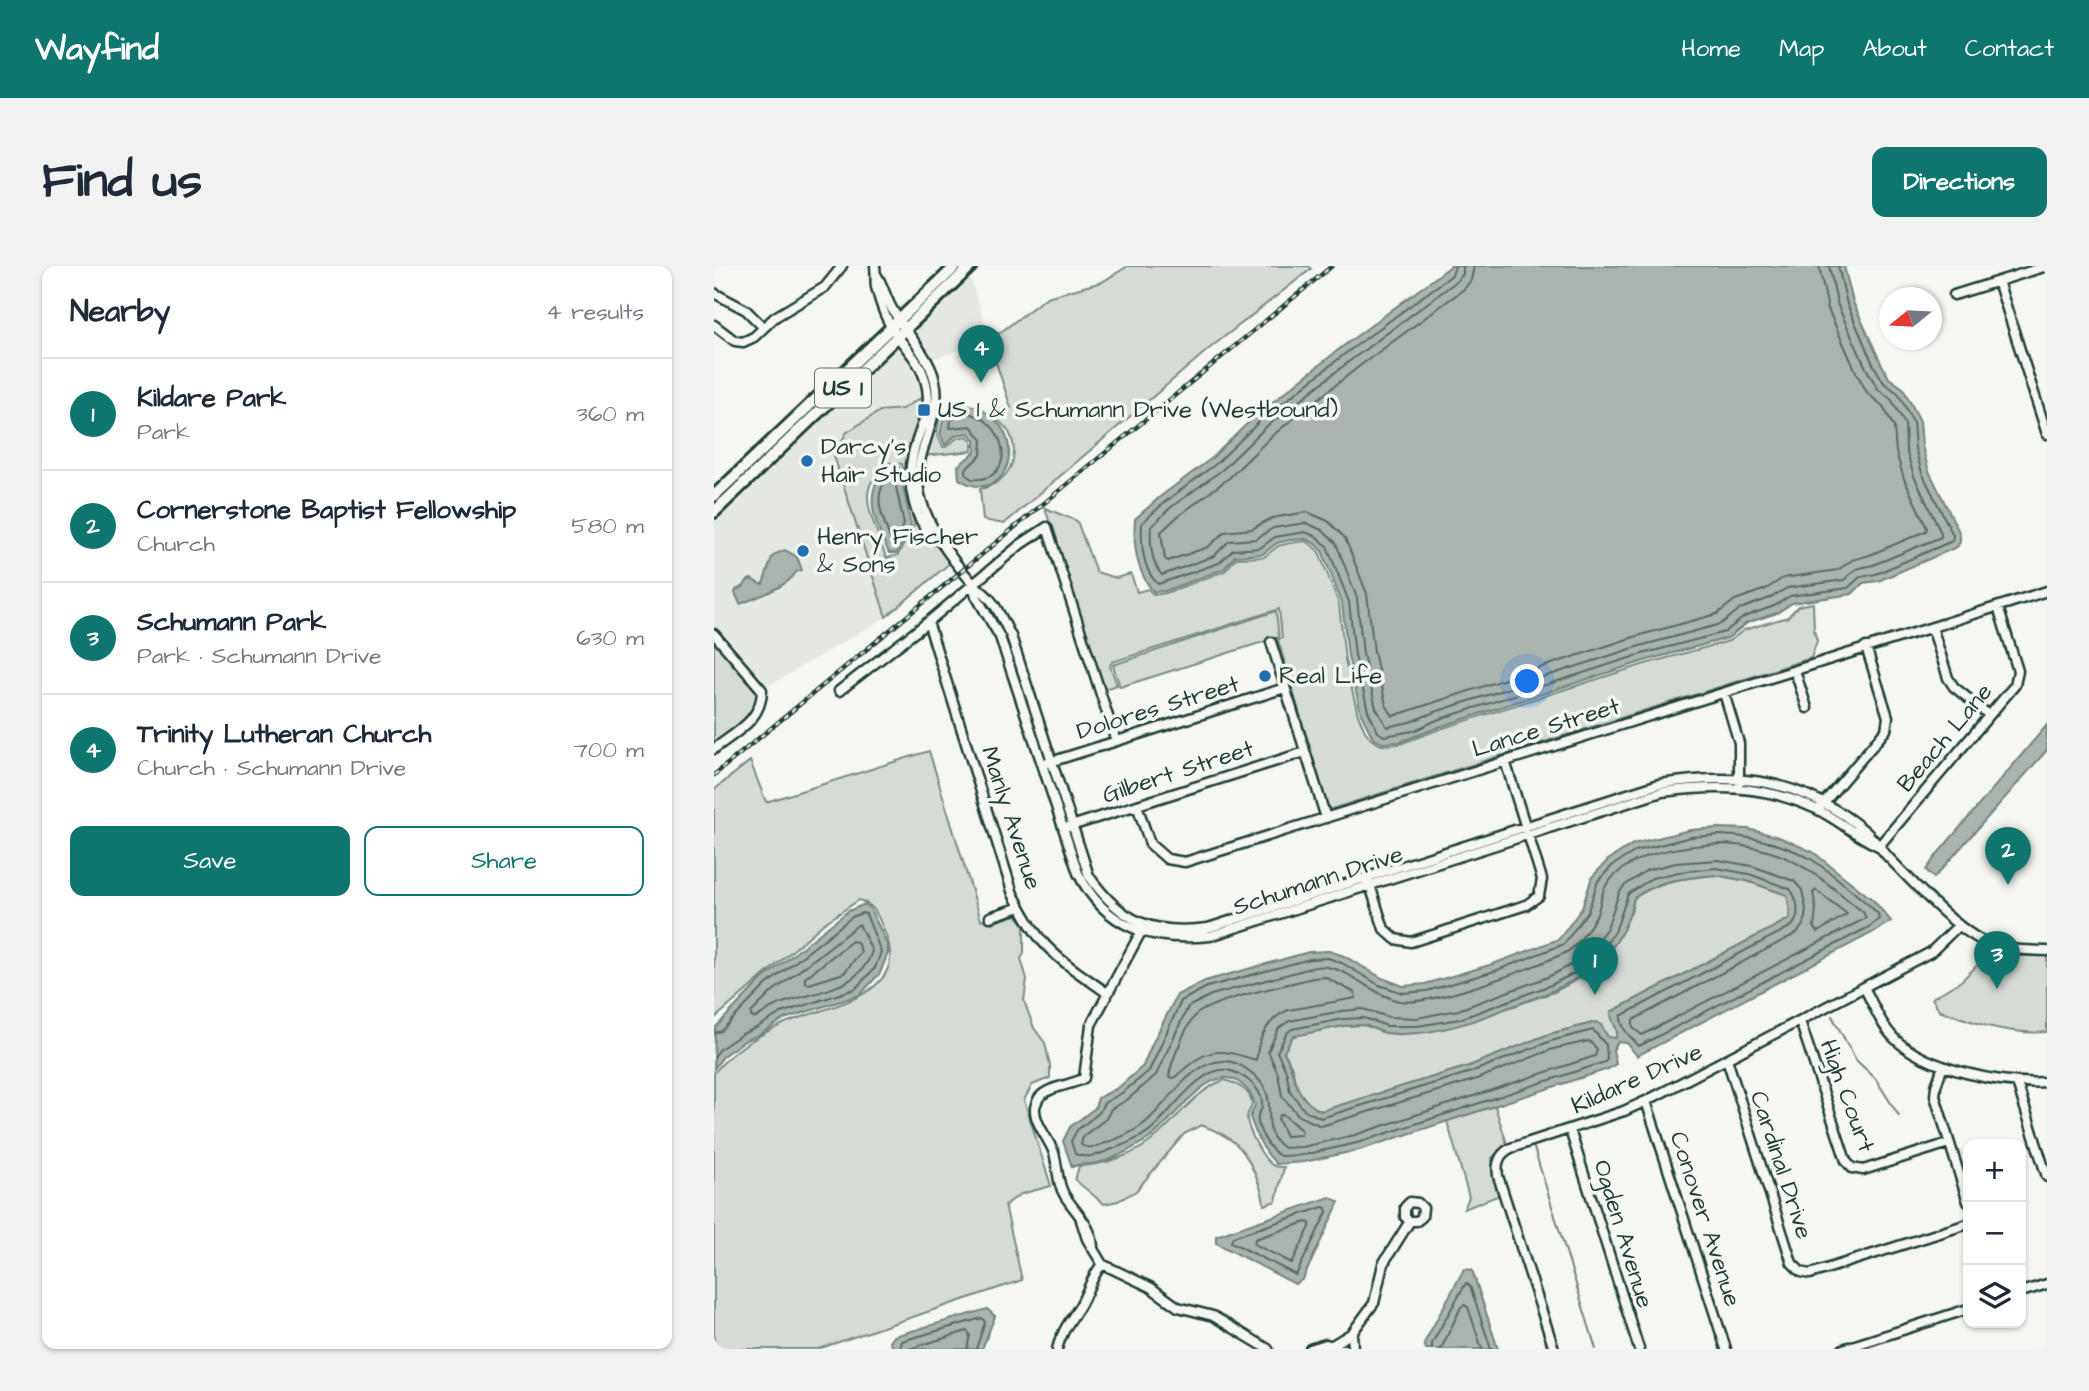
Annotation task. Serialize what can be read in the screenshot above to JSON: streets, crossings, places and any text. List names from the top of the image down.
{
  "streets": {
    "main road": ["US 1"],
    "street": [
      "Dolores Street",
      "Lance Street",
      "Beach Lane",
      "Gilbert Street",
      "Manly Avenue",
      "Schumann Drive",
      "Kildare Drive",
      "High Court",
      "Cardinal Drive",
      "Conover Avenue",
      "Ogden Avenue"
    ]
  },
  "crossings": [
    ["US 1", "Schumann Drive"],
    ["Dolores Street", "Schumann Drive"],
    ["Lance Street", "Beach Lane"],
    ["Lance Street", "Gilbert Street"],
    ["Beach Lane", "Schumann Drive"],
    ["Gilbert Street", "Schumann Drive"],
    ["Schumann Drive", "Kildare Drive"],
    ["Kildare Drive", "High Court"],
    ["Kildare Drive", "Cardinal Drive"],
    ["Kildare Drive", "Conover Avenue"],
    ["Kildare Drive", "Ogden Avenue"]
  ],
  "places": {
    "transit": ["US 1 & Schumann Drive (Westbound)"],
    "other": ["Darcy's Hair Studio", "Henry Fischer & Sons", "Real Life"]
  },
  "north": "left",
  "page": {
    "header": "Wayfind",
    "nav": [
      "Home",
      "Map",
      "About",
      "Contact"
    ],
    "buttons": [
      "Directions",
      ["Save", "Share"]
    ],
    "title": "Find us",
    "heading": ["Nearby", "4 results"],
    "pins": [
      "4",
      "2",
      "3",
      "1"
    ],
    "list": [
      {
        "mark": "1",
        "name": "Kildare Park",
        "note": "Park",
        "value": "360 m"
      },
      {
        "mark": "2",
        "name": "Cornerstone Baptist Fellowship",
        "note": "Church",
        "value": "580 m"
      },
      {
        "mark": "3",
        "name": "Schumann Park",
        "note": "Park · Schumann Drive",
        "value": "630 m"
      },
      {
        "mark": "4",
        "name": "Trinity Lutheran Church",
        "note": "Church · Schumann Drive",
        "value": "700 m"
      }
    ],
    "map_buttons": ["+", "−"]
  }
}
